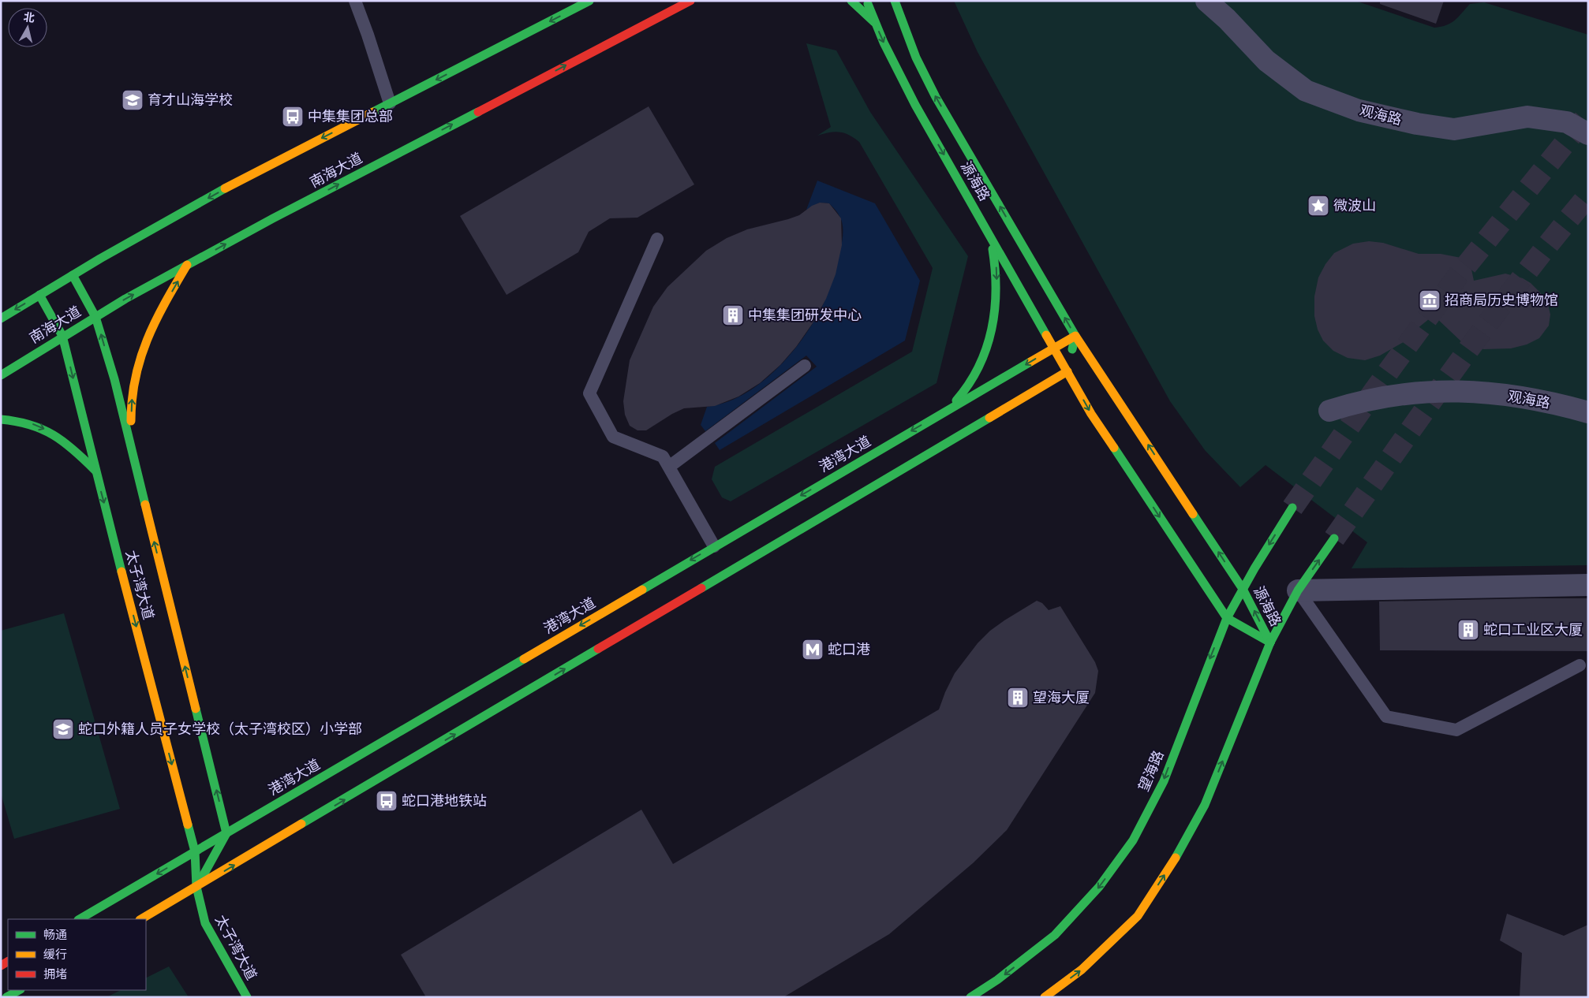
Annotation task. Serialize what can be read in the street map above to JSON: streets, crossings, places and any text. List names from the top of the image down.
{
  "streets": {
    "main road": [
      "南海大道",
      "源海路",
      "港湾大道",
      "太子湾大道",
      "望海路"
    ],
    "street": ["观海路"]
  },
  "crossings": [
    ["南海大道", "太子湾大道"],
    ["源海路", "港湾大道"],
    ["源海路", "望海路"],
    ["港湾大道", "太子湾大道"]
  ],
  "places": {
    "school or university": ["育才山海学校", "蛇口外籍人员子女学校（太子湾校区）小学部"],
    "bus stop": ["中集集团总部", "蛇口港地铁站"],
    "place": ["微波山"],
    "museum": ["招商局历史博物馆"],
    "building": ["中集集团研发中心", "蛇口工业区大厦", "望海大厦"],
    "metro station": ["蛇口港"]
  },
  "legend": ["畅通", "缓行", "拥堵"],
  "north": "top"
}
